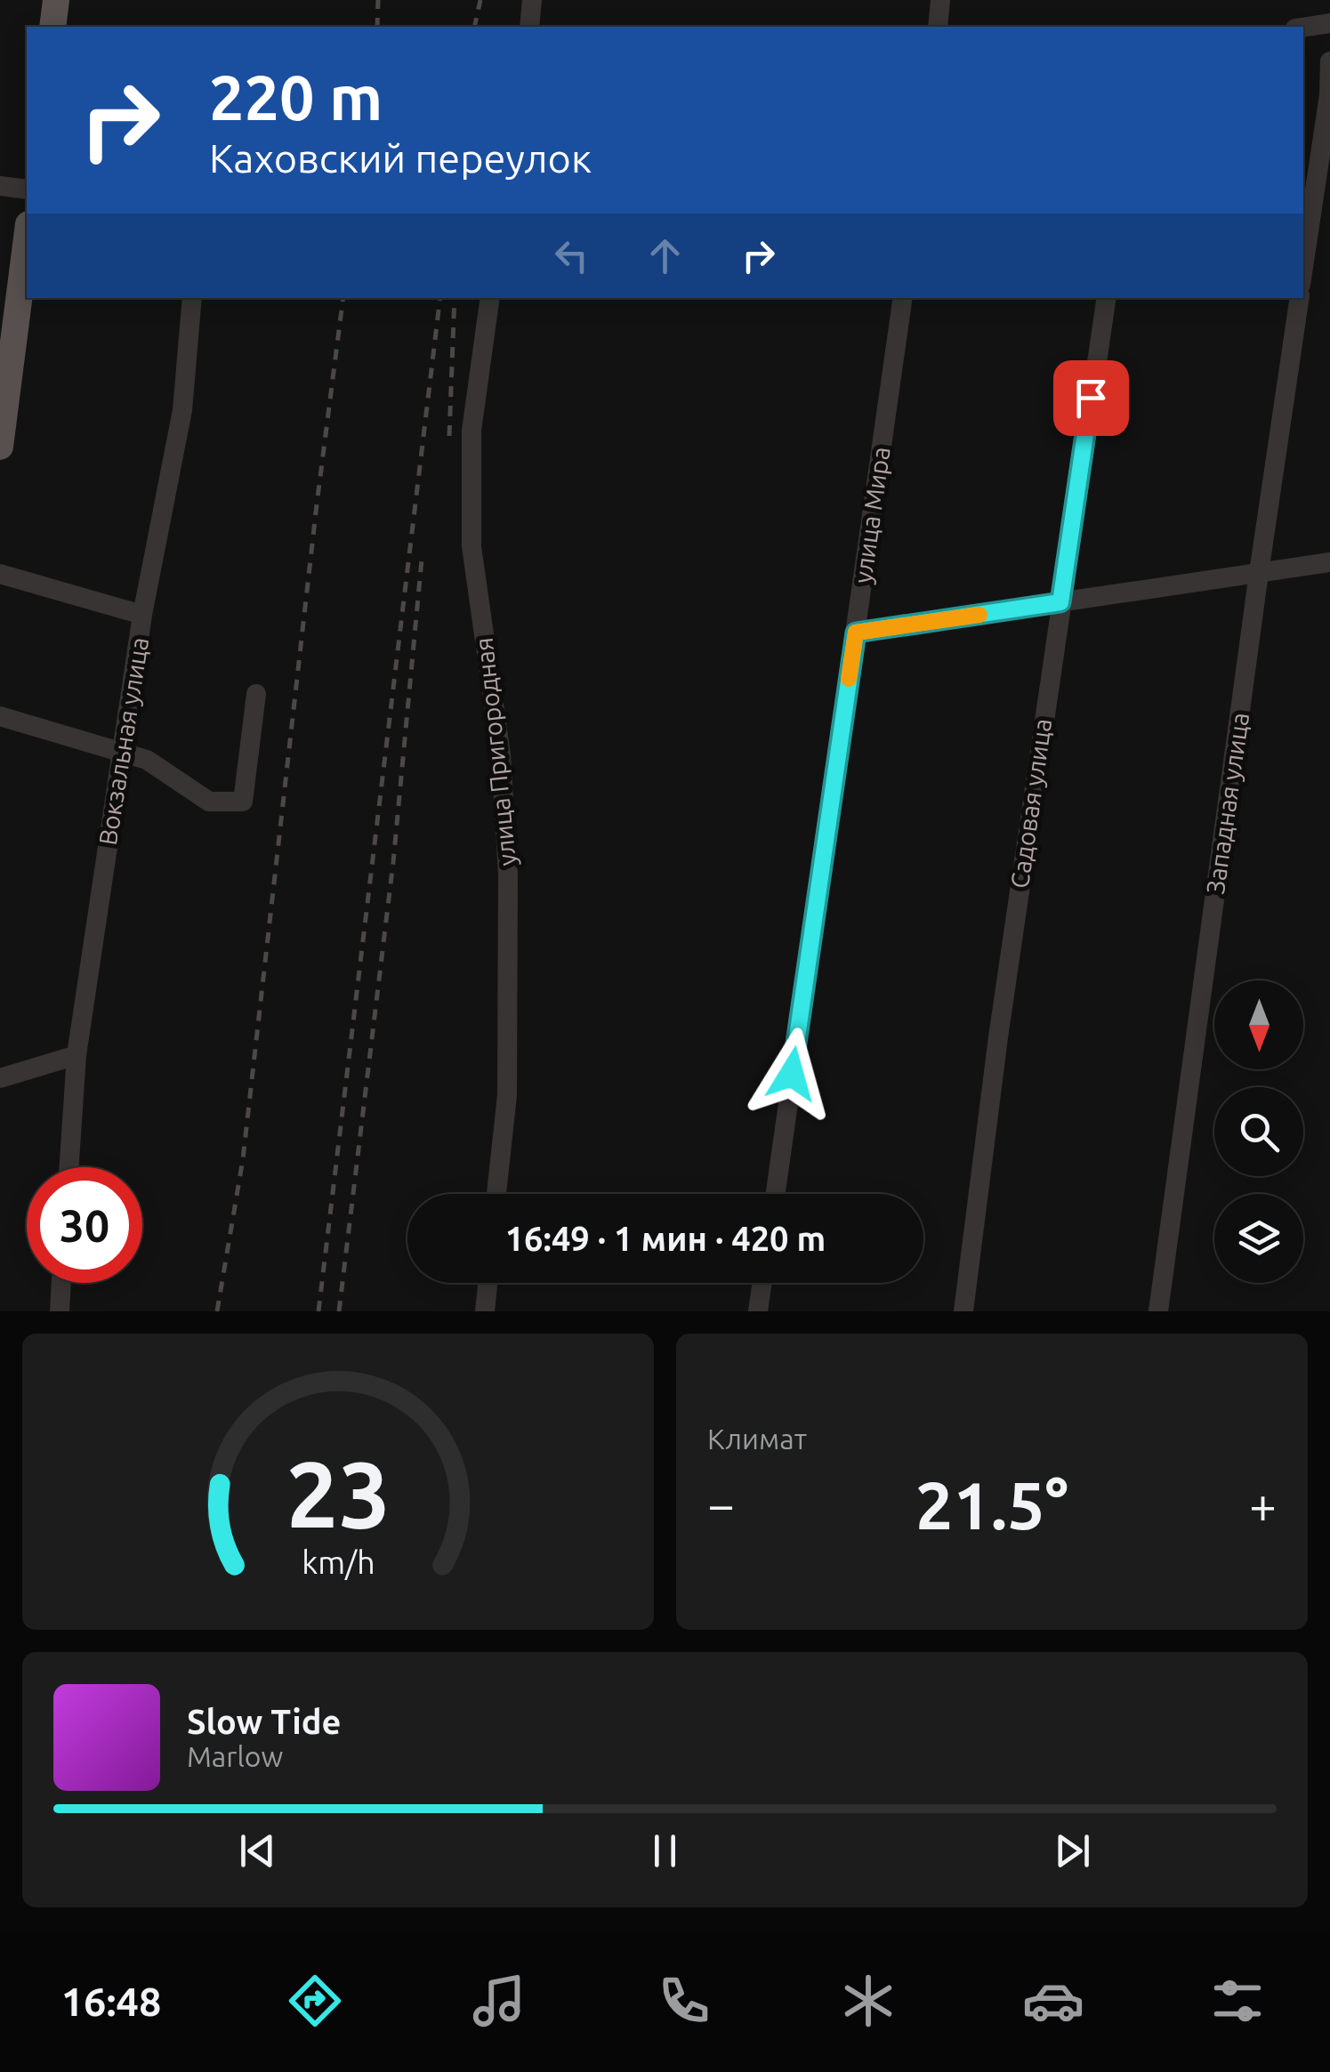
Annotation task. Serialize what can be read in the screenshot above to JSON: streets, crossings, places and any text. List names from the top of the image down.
{
  "streets": {
    "street": [
      "улица Мира",
      "Вокзальная улица",
      "улица Пригородная",
      "Садовая улица",
      "Западная улица"
    ]
  },
  "north": "bottom",
  "page": {
    "turn": ["220 m", "Каховский переулок"],
    "limit": "30",
    "trip": "16:49 · 1 мин · 420 m",
    "tile": "Климат",
    "heat": ["−", "21.5°", "+"],
    "song": ["Slow Tide", "Marlow"],
    "tabs": "16:48",
    "gauge": ["23", "km/h"]
  }
}
